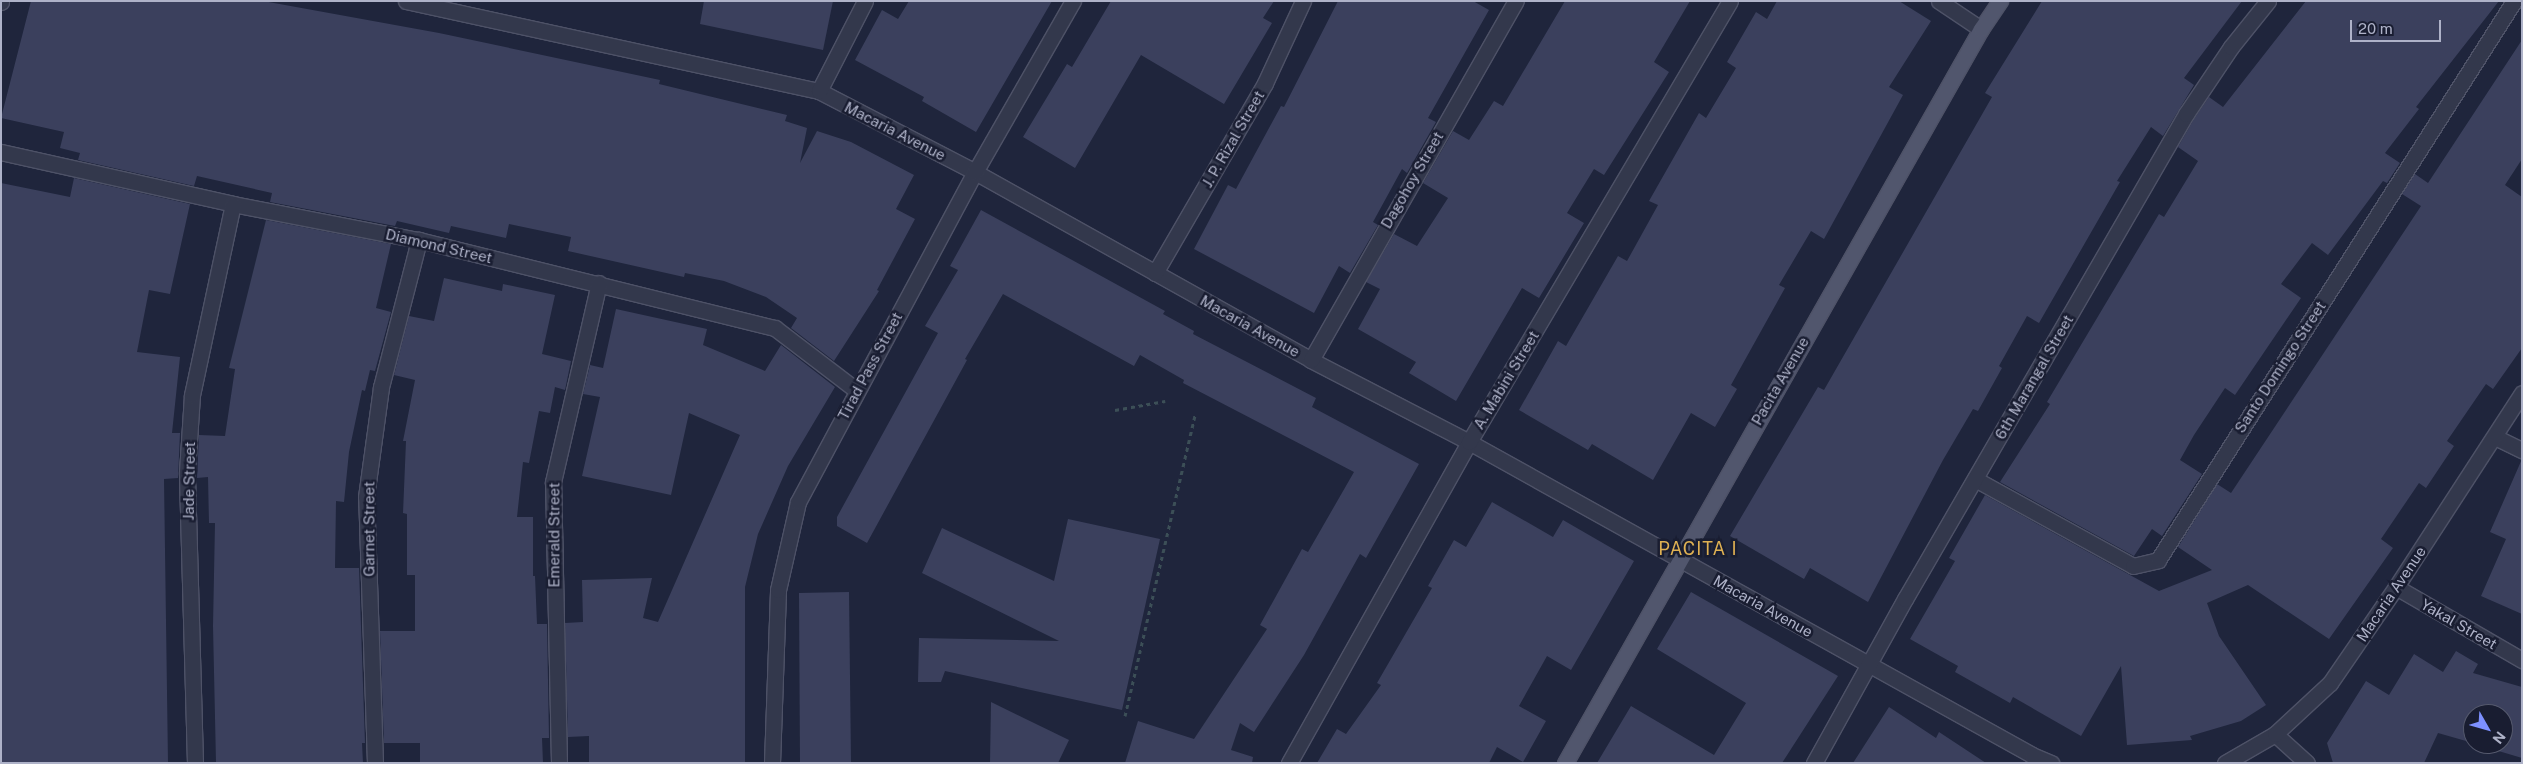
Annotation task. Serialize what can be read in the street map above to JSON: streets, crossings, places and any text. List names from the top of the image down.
{
  "streets": {
    "main road": ["Pacita Avenue"],
    "street": [
      "Macaria Avenue",
      "J. P. Rizal Street",
      "Dagohoy Street",
      "Diamond Street",
      "Tirad Pass Street",
      "Santo Domingo Street",
      "6th Marangal Street",
      "A. Mabini Street",
      "Jade Street",
      "Garnet Street",
      "Emerald Street",
      "Yakal Street"
    ]
  },
  "crossings": [
    ["Macaria Avenue", "J. P. Rizal Street"],
    ["Macaria Avenue", "Dagohoy Street"],
    ["Macaria Avenue", "Tirad Pass Street"],
    ["Macaria Avenue", "6th Marangal Street"],
    ["Macaria Avenue", "A. Mabini Street"],
    ["Macaria Avenue", "Pacita Avenue"],
    ["Macaria Avenue", "Yakal Street"],
    ["Diamond Street", "Tirad Pass Street"],
    ["Diamond Street", "Jade Street"],
    ["Diamond Street", "Garnet Street"],
    ["Diamond Street", "Emerald Street"],
    ["Santo Domingo Street", "6th Marangal Street"]
  ],
  "districts": ["PACITA I"],
  "scale_bar": "20 m",
  "north": "bottom right"
}
